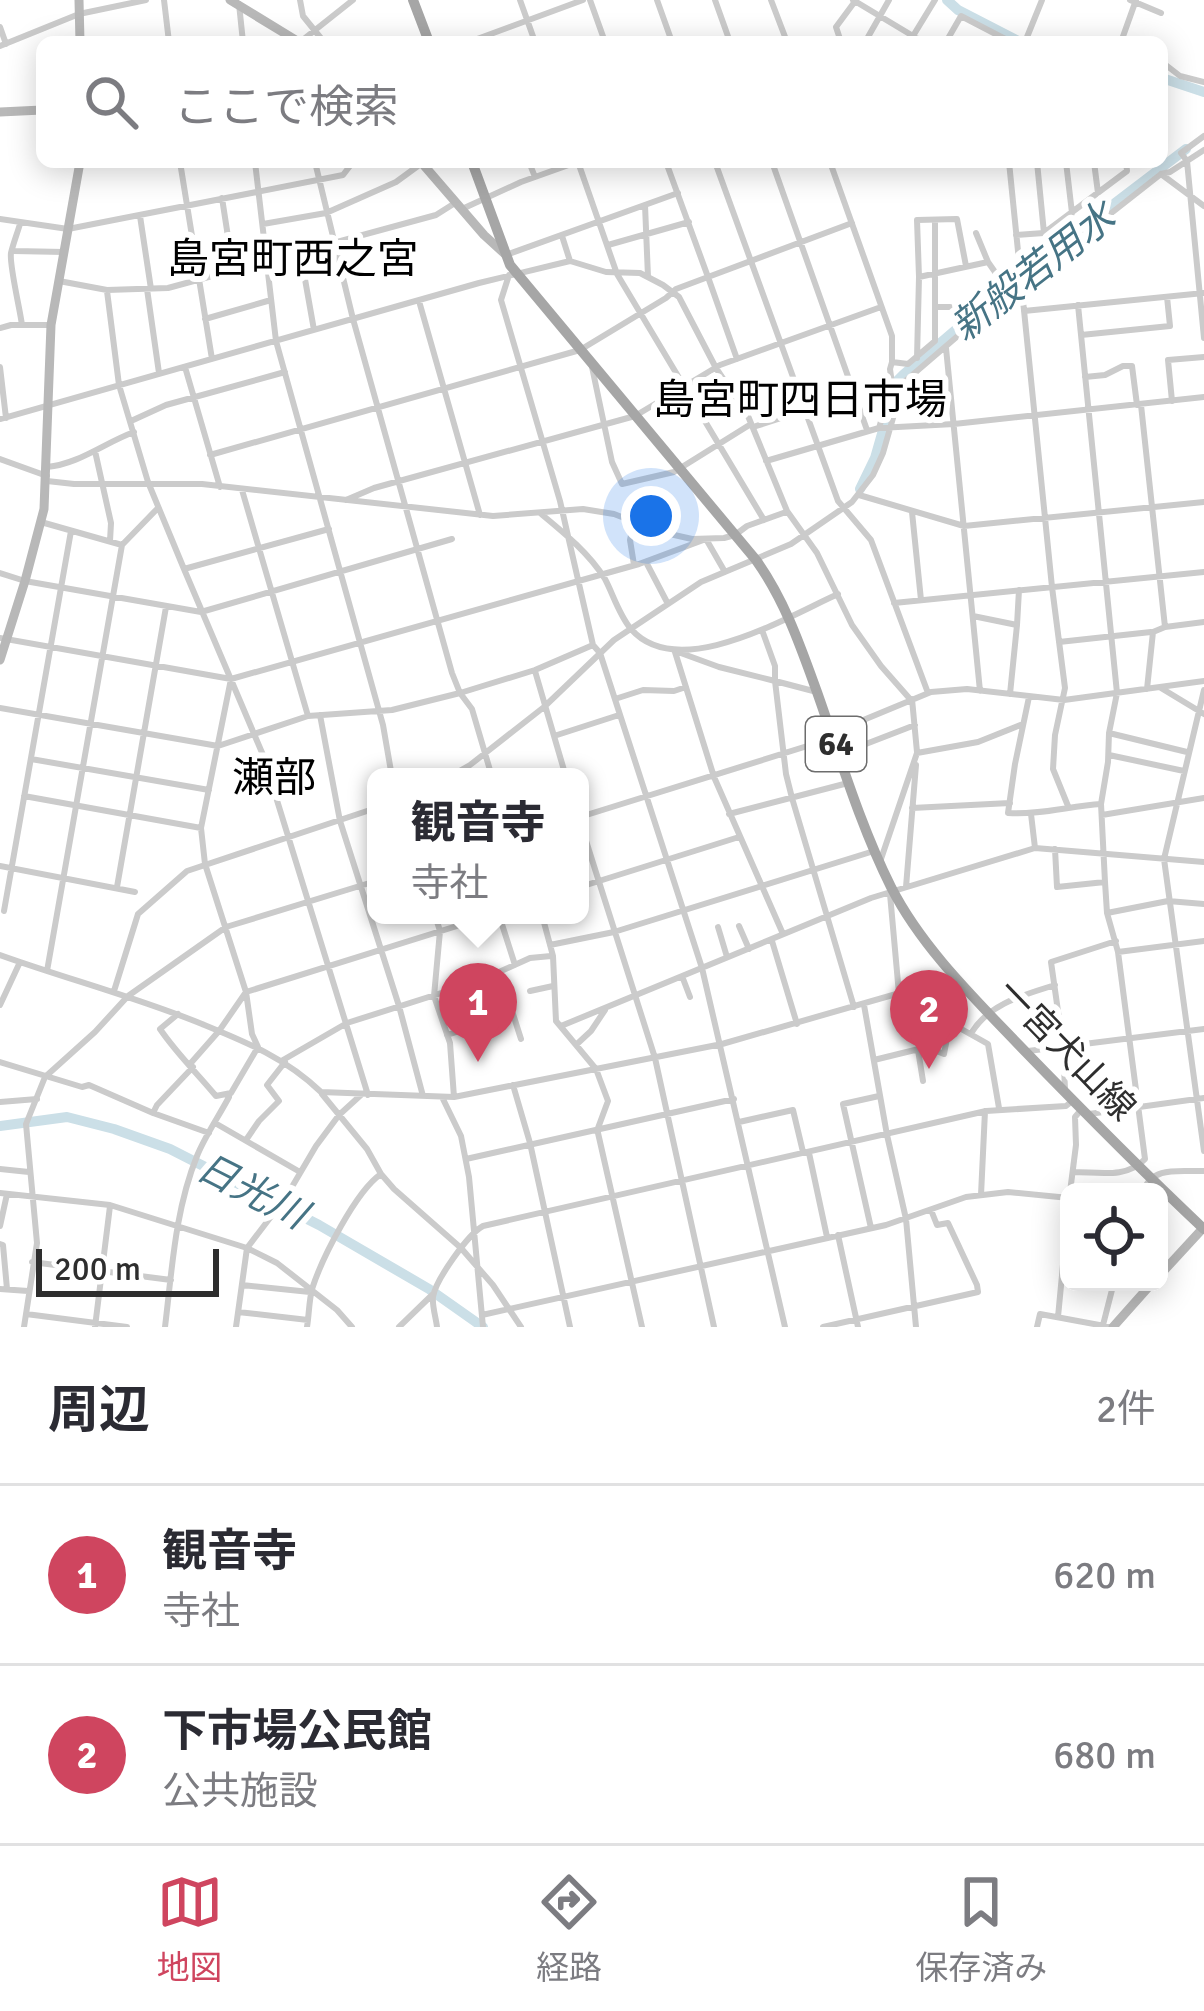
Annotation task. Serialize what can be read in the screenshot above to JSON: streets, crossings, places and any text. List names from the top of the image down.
{
  "streets": {
    "main road": ["64", "一宮犬山線"]
  },
  "districts": ["島宮町西之宮", "島宮町四日市場", "瀬部"],
  "water": ["新般若用水", "日光川"],
  "scale_bar": "200 m",
  "page": {
    "search": "ここで検索",
    "popup": ["観音寺", "寺社"],
    "pins": ["1", "2"],
    "scale": "200 m",
    "heading": ["周辺", "2件"],
    "list": [
      {
        "mark": "1",
        "name": "観音寺",
        "note": "寺社",
        "value": "620 m"
      },
      {
        "mark": "2",
        "name": "下市場公民館",
        "note": "公共施設",
        "value": "680 m"
      }
    ],
    "nav": ["地図", "経路", "保存済み"]
  }
}
